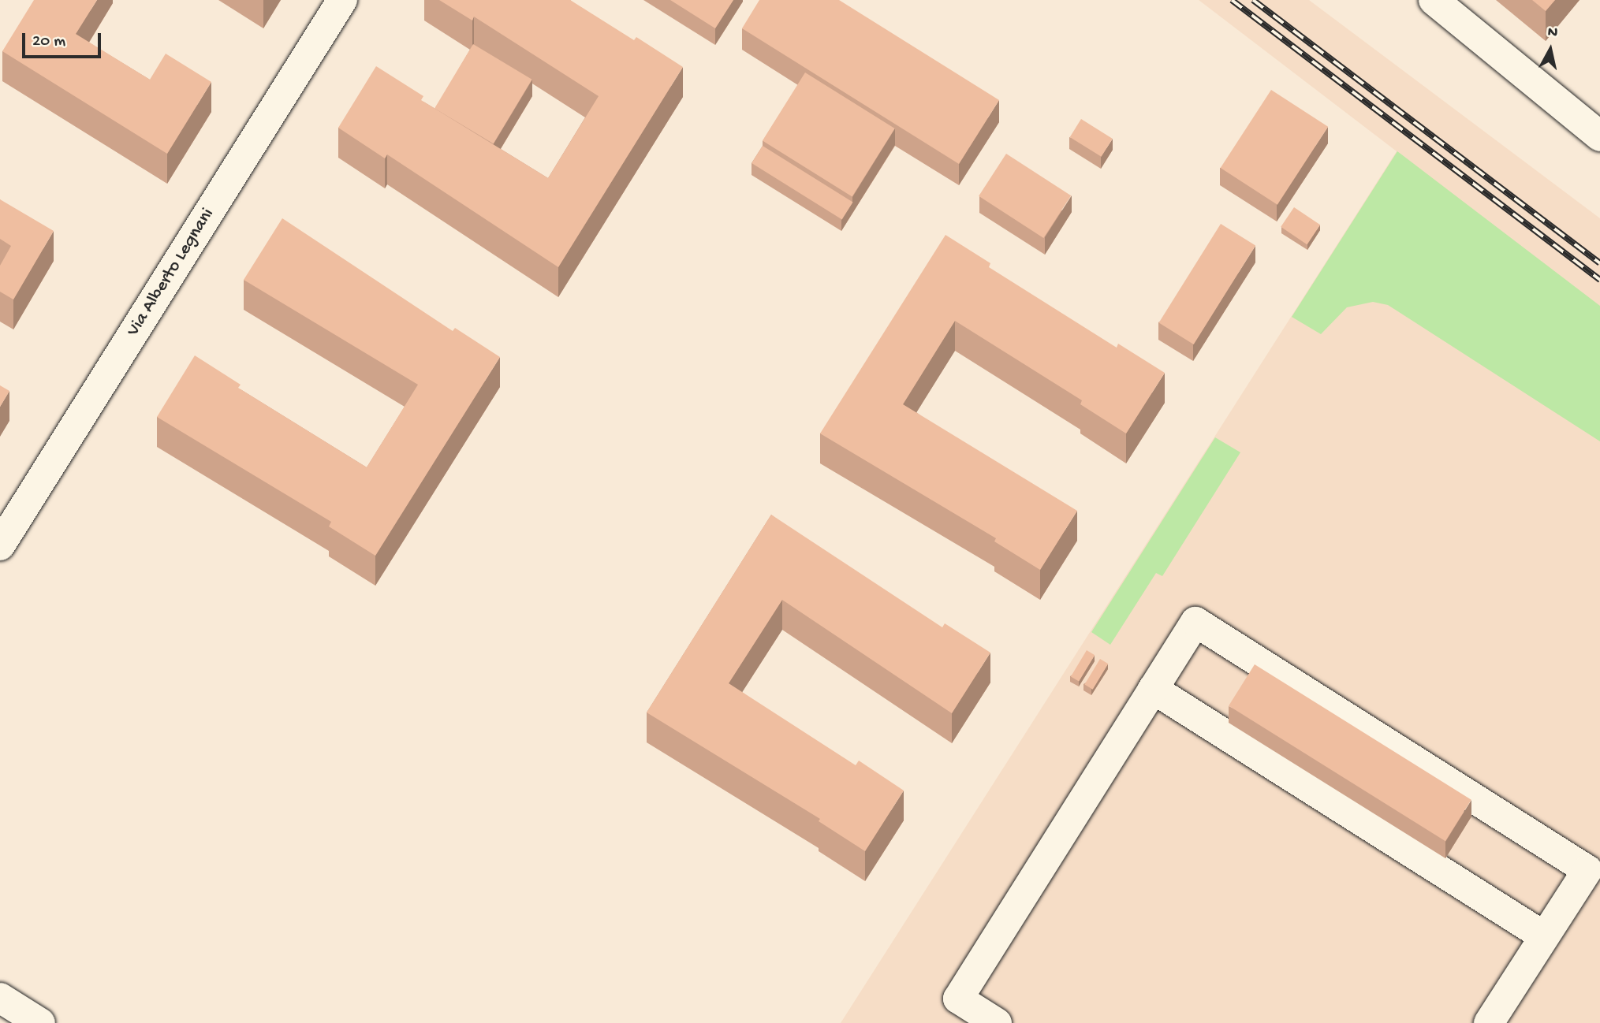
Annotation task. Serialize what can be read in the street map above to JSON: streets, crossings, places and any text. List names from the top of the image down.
{
  "streets": {
    "street": ["Via Alberto Legnani"]
  },
  "scale_bar": "20 m",
  "north": "top"
}
